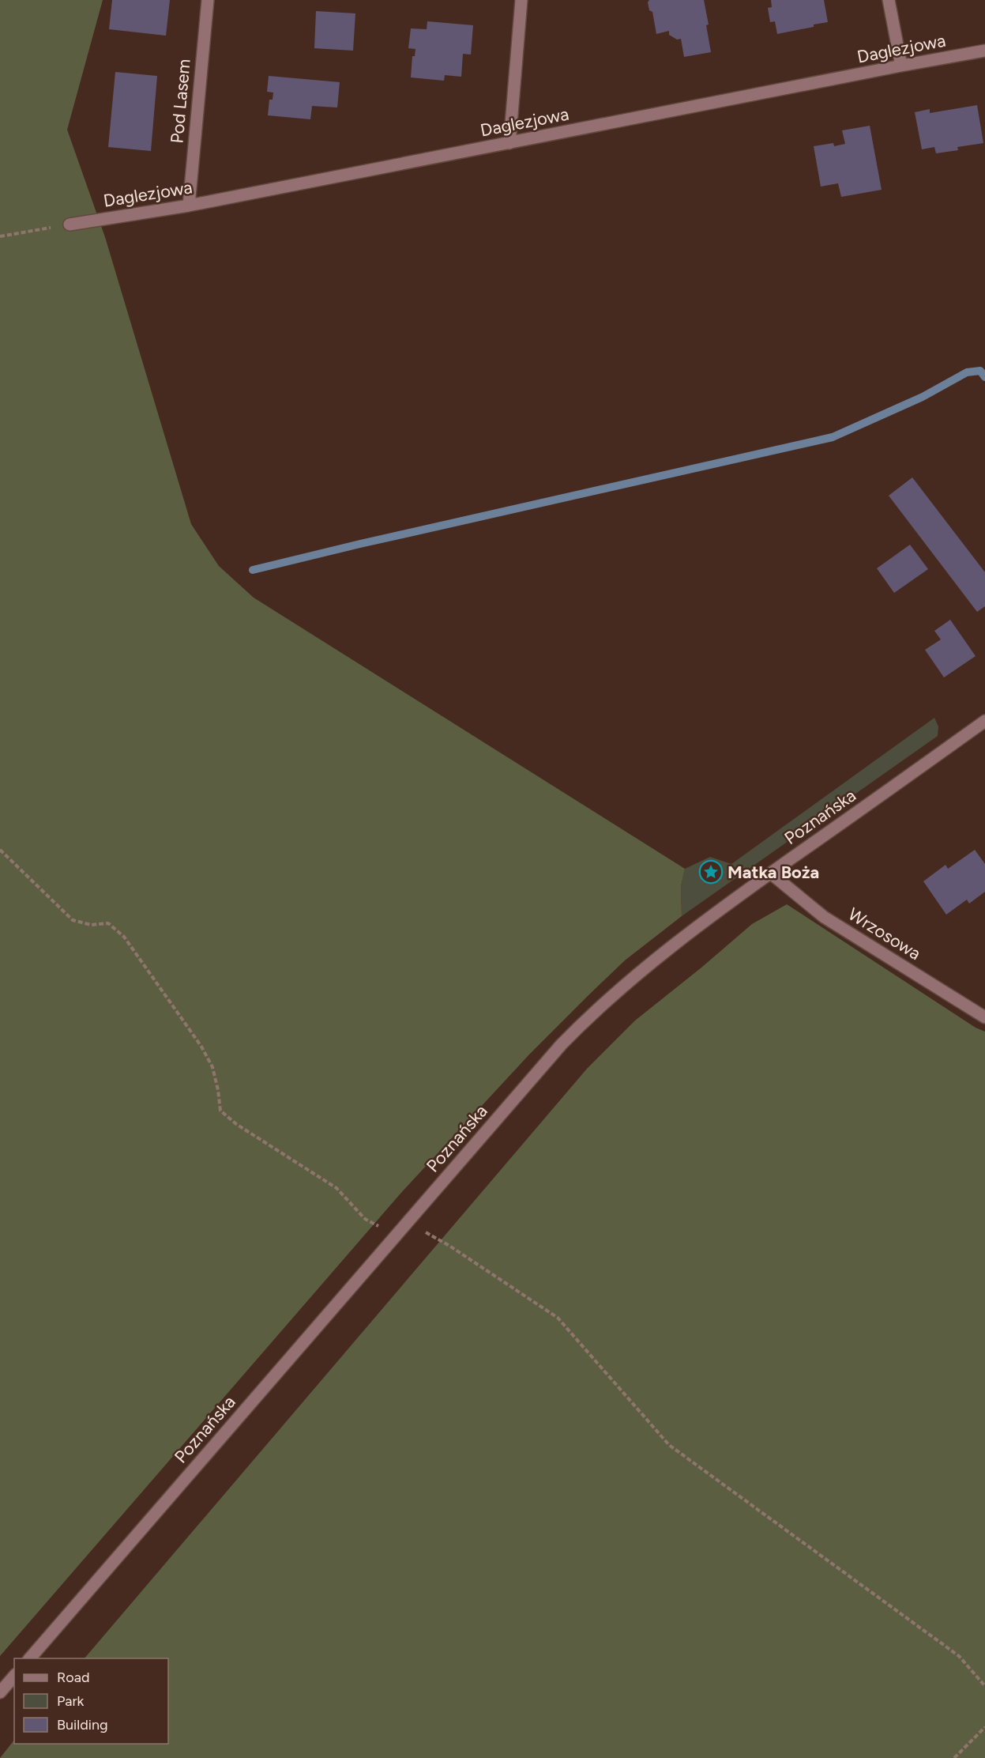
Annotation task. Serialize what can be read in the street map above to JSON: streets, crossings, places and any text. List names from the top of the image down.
{
  "streets": {
    "street": [
      "Daglezjowa",
      "Pod Lasem",
      "Poznańska",
      "Wrzosowa"
    ]
  },
  "crossings": [
    ["Daglezjowa", "Pod Lasem"],
    ["Poznańska", "Wrzosowa"]
  ],
  "places": {
    "place": ["Matka Boża"]
  },
  "legend": ["Road", "Park", "Building"]
}
